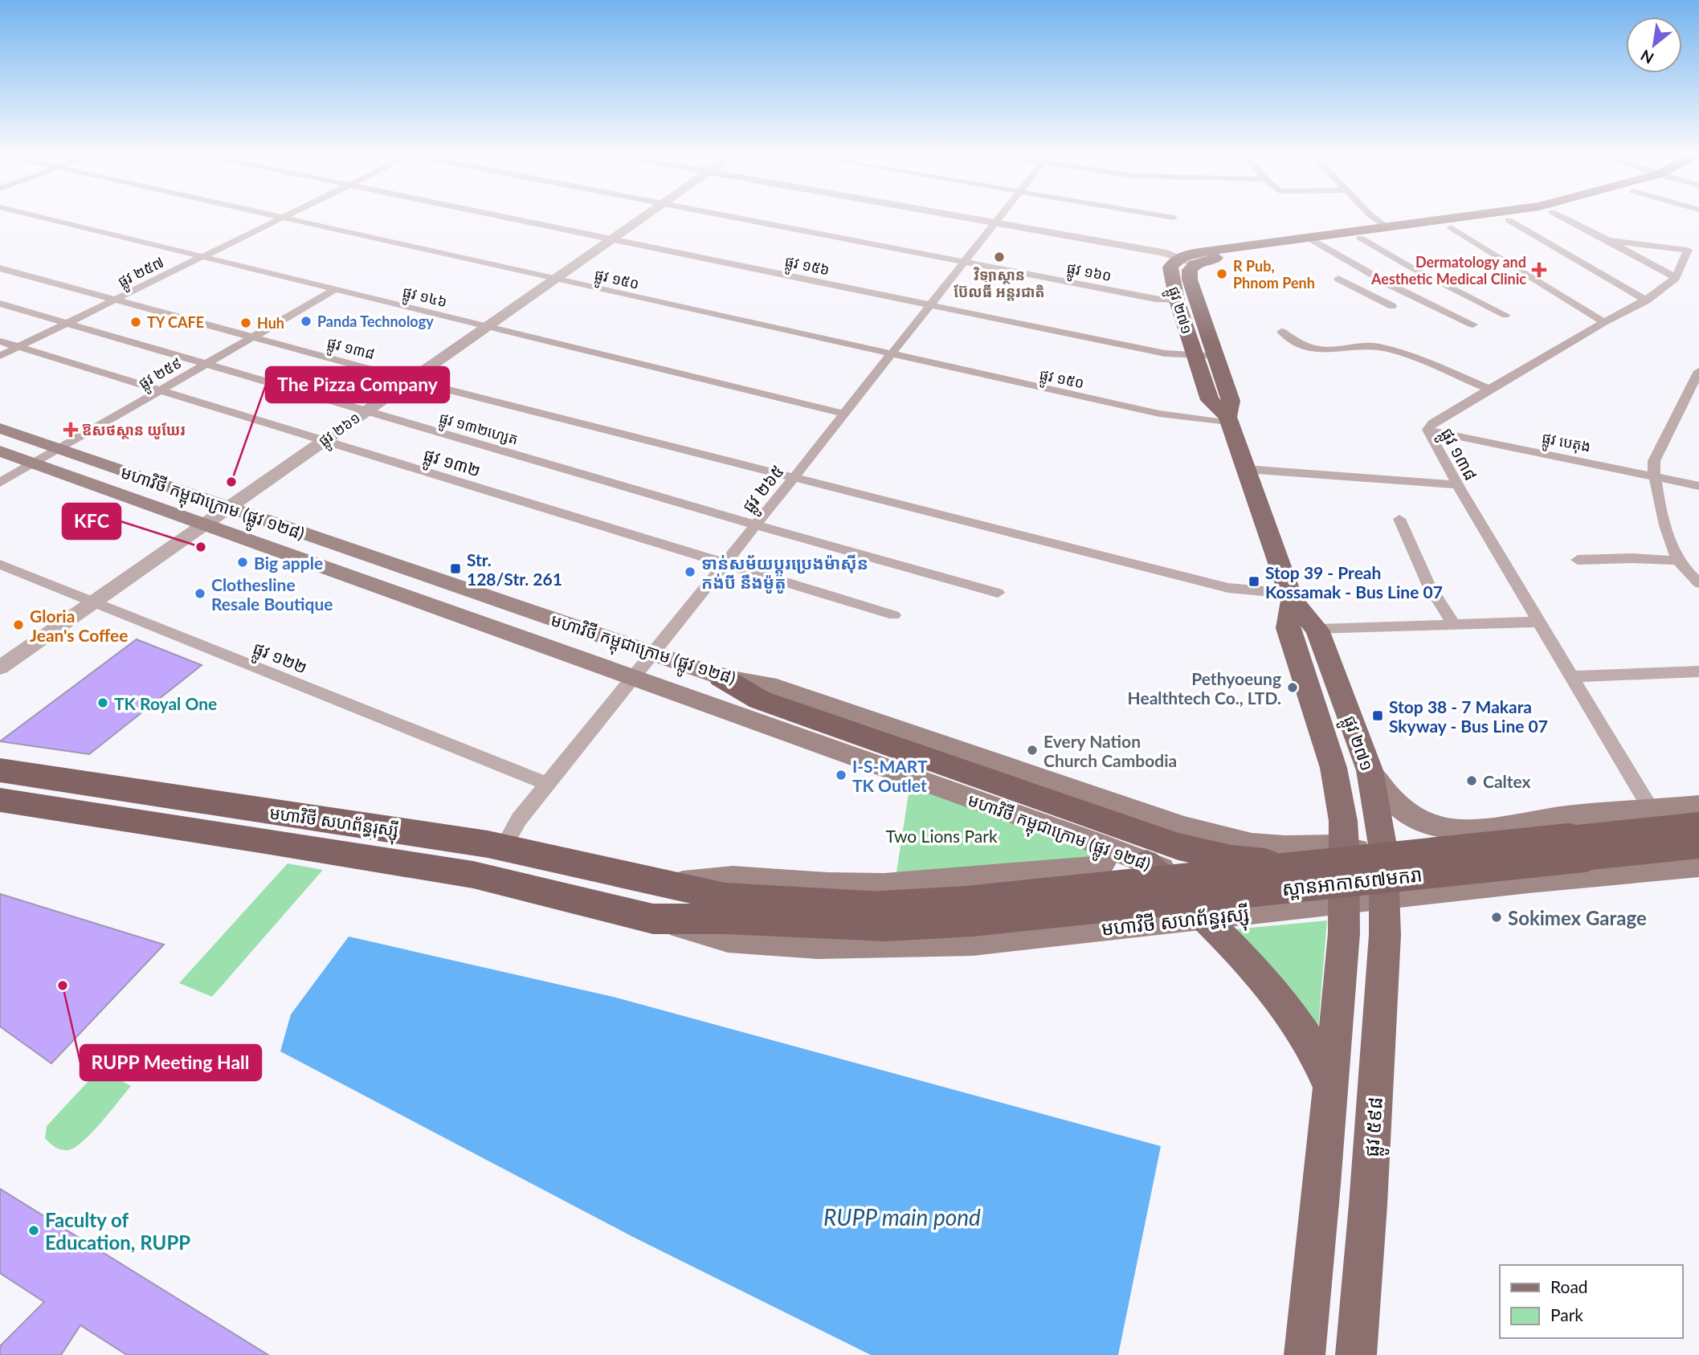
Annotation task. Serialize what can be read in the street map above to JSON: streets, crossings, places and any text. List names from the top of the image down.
{
  "streets": {
    "highway": ["មហាវិថី សហព័ន្ធរុស្ស៊ី", "ស្ពានអាកាស៧មករា"],
    "main road": ["ផ្លូវ ២៧១", "មហាវិថី កម្ពុជាក្រោម (ផ្លូវ ១២៨)", "ផ្លូវ ៥៩៨"],
    "street": [
      "ផ្លូវ ១៥៦",
      "ផ្លូវ ២៥៧",
      "ផ្លូវ ១៦០",
      "ផ្លូវ ១៥០",
      "ផ្លូវ ១៤៦",
      "ផ្លូវ ១៣៨",
      "ផ្លូវ ២៥៩",
      "ផ្លូវ ១៣២ហ្សេត",
      "ផ្លូវ ២៦១",
      "ផ្លូវ បេតុង",
      "ផ្លូវ ១៣២",
      "ផ្លូវ ២៦៥",
      "ផ្លូវ ១២២"
    ]
  },
  "crossings": [
    ["ផ្លូវ ១៥៦", "ផ្លូវ ២៧១"],
    ["ផ្លូវ ១៥៦", "ផ្លូវ ២៦១"],
    ["ផ្លូវ ១៥៦", "ផ្លូវ ២៦៥"],
    ["ផ្លូវ ២៥៧", "ផ្លូវ ១៥០"],
    ["ផ្លូវ ២៥៧", "ផ្លូវ ១៤៦"],
    ["ផ្លូវ ២៥៧", "ផ្លូវ ១៣៨"],
    ["ផ្លូវ ២៥៧", "ផ្លូវ ១៣២ហ្សេត"],
    ["ផ្លូវ ២៥៧", "ផ្លូវ ១៣២"],
    ["ផ្លូវ ១៦០", "ផ្លូវ ២៧១"],
    ["ផ្លូវ ១៦០", "ផ្លូវ ២៦៥"],
    ["ផ្លូវ ១៥០", "ផ្លូវ ២៧១"],
    ["ផ្លូវ ១៥០", "ផ្លូវ ២៦១"],
    ["ផ្លូវ ១៥០", "ផ្លូវ ២៦៥"],
    ["ផ្លូវ ១៤៦", "ផ្លូវ ២៥៩"],
    ["ផ្លូវ ១៤៦", "ផ្លូវ ២៦១"],
    ["ផ្លូវ ១៤៦", "ផ្លូវ ២៦៥"],
    ["ផ្លូវ ២៧១", "ផ្លូវ ១៣៨"],
    ["ផ្លូវ ២៧១", "មហាវិថី កម្ពុជាក្រោម (ផ្លូវ ១២៨)"],
    ["ផ្លូវ ២៧១", "មហាវិថី សហព័ន្ធរុស្ស៊ី"],
    ["ផ្លូវ ២៧១", "ផ្លូវ ៥៩៨"],
    ["ផ្លូវ ១៣៨", "ផ្លូវ ២៥៩"],
    ["ផ្លូវ ១៣៨", "ផ្លូវ ២៦១"],
    ["ផ្លូវ ១៣៨", "ផ្លូវ បេតុង"],
    ["ផ្លូវ ១៣៨", "ផ្លូវ ២៦៥"],
    ["ផ្លូវ ២៥៩", "ផ្លូវ ១៣២ហ្សេត"],
    ["ផ្លូវ ២៥៩", "ផ្លូវ ១៣២"],
    ["ផ្លូវ ២៥៩", "មហាវិថី កម្ពុជាក្រោម (ផ្លូវ ១២៨)"],
    ["ផ្លូវ ១៣២ហ្សេត", "ផ្លូវ ២៦១"],
    ["ផ្លូវ ១៣២ហ្សេត", "ផ្លូវ ២៦៥"],
    ["ផ្លូវ ២៦១", "ផ្លូវ ១៣២"],
    ["ផ្លូវ ២៦១", "មហាវិថី កម្ពុជាក្រោម (ផ្លូវ ១២៨)"],
    ["ផ្លូវ ២៦១", "ផ្លូវ ១២២"],
    ["ផ្លូវ ១៣២", "ផ្លូវ ២៦៥"],
    ["ផ្លូវ ២៦៥", "មហាវិថី កម្ពុជាក្រោម (ផ្លូវ ១២៨)"],
    ["ផ្លូវ ២៦៥", "ផ្លូវ ១២២"],
    ["ផ្លូវ ២៦៥", "មហាវិថី សហព័ន្ធរុស្ស៊ី"],
    ["មហាវិថី កម្ពុជាក្រោម (ផ្លូវ ១២៨)", "មហាវិថី សហព័ន្ធរុស្ស៊ី"],
    ["មហាវិថី កម្ពុជាក្រោម (ផ្លូវ ១២៨)", "ផ្លូវ ៥៩៨"],
    ["មហាវិថី សហព័ន្ធរុស្ស៊ី", "ស្ពានអាកាស៧មករា"],
    ["មហាវិថី សហព័ន្ធរុស្ស៊ី", "ផ្លូវ ៥៩៨"]
  ],
  "water": ["RUPP main pond"],
  "parks": ["Two Lions Park"],
  "places": {
    "other": [
      "វិទ្យាស្ថាន ប៊ែលធី អន្ដរជាតិ",
      "R Pub, Phnom Penh",
      "Panda Technology",
      "TY CAFE",
      "Huh",
      "The Pizza Company",
      "KFC",
      "Big apple",
      "ទាន់សម័យប្តូរប្រេងម៉ាសុីន កង់បី នឹងម៉ូតូ",
      "Clothesline Resale Boutique",
      "Gloria Jean's Coffee",
      "Pethyoeung Healthtech Co., LTD.",
      "TK Royal One",
      "Every Nation Church Cambodia",
      "I-S-MART TK Outlet",
      "Caltex",
      "Sokimex Garage",
      "RUPP Meeting Hall",
      "Faculty of Education, RUPP"
    ],
    "health": ["Dermatology and Aesthetic Medical Clinic", "ឱសថស្ថាន យូឃែរ"],
    "transit": ["Str. 128/Str. 261", "Stop 39 - Preah Kossamak - Bus Line 07", "Stop 38 - 7 Makara Skyway - Bus Line 07"]
  },
  "legend": ["Road", "Park"],
  "north": "bottom left"
}
